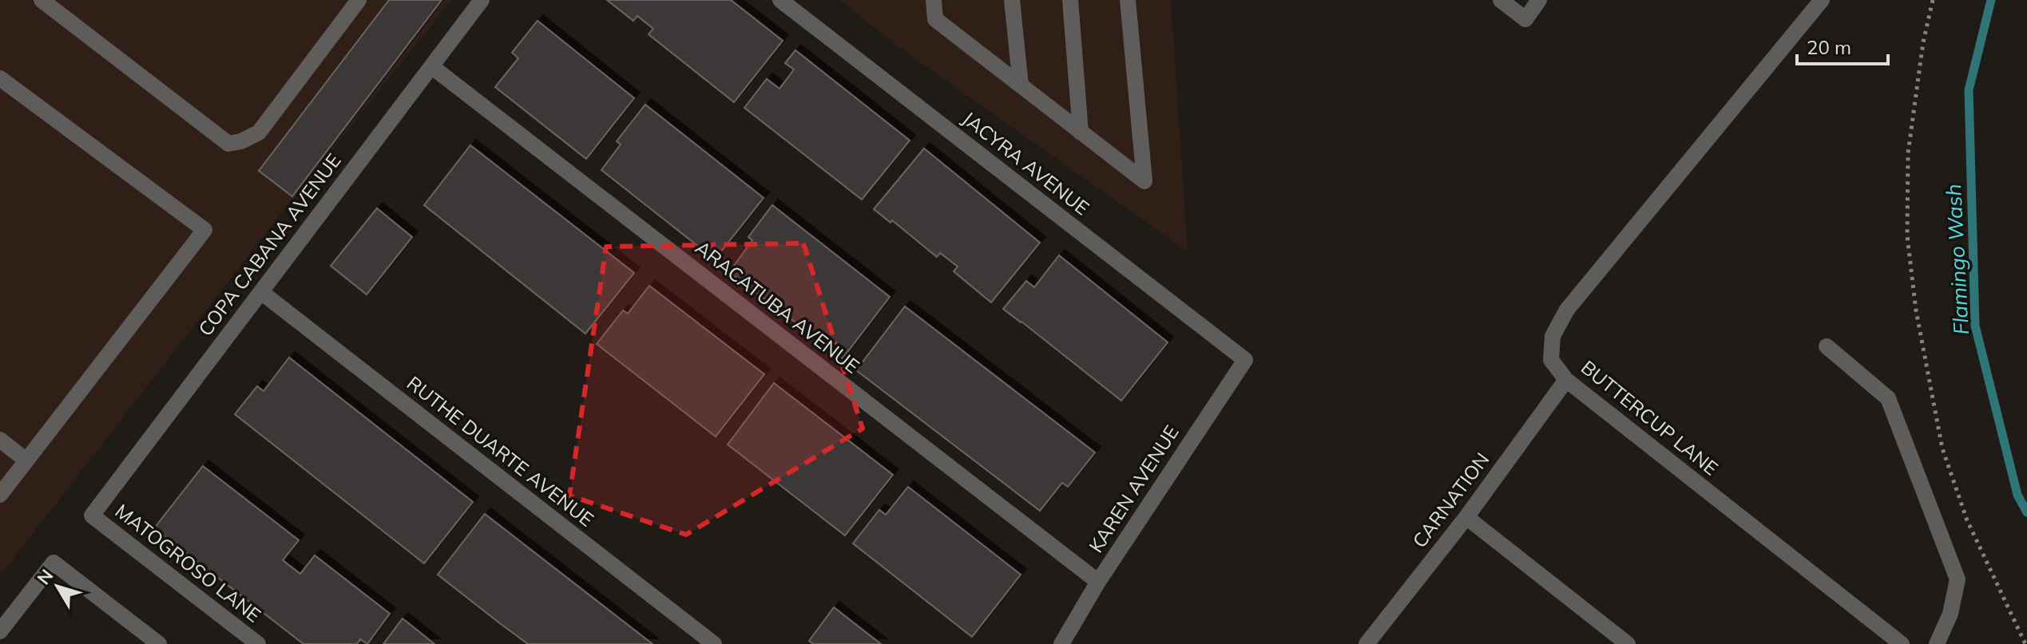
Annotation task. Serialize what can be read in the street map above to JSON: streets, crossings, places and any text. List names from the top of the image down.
{
  "streets": {
    "street": [
      "JACYRA AVENUE",
      "COPA CABANA AVENUE",
      "ARACATUBA AVENUE",
      "BUTTERCUP LANE",
      "RUTHE DUARTE AVENUE",
      "KAREN AVENUE",
      "CARNATION",
      "MATOGROSO LANE"
    ]
  },
  "crossings": [
    ["JACYRA AVENUE", "KAREN AVENUE"],
    ["COPA CABANA AVENUE", "ARACATUBA AVENUE"],
    ["COPA CABANA AVENUE", "RUTHE DUARTE AVENUE"],
    ["COPA CABANA AVENUE", "MATOGROSO LANE"],
    ["ARACATUBA AVENUE", "KAREN AVENUE"],
    ["BUTTERCUP LANE", "CARNATION"]
  ],
  "water": ["Flamingo Wash"],
  "scale_bar": "20 m",
  "north": "top left"
}
